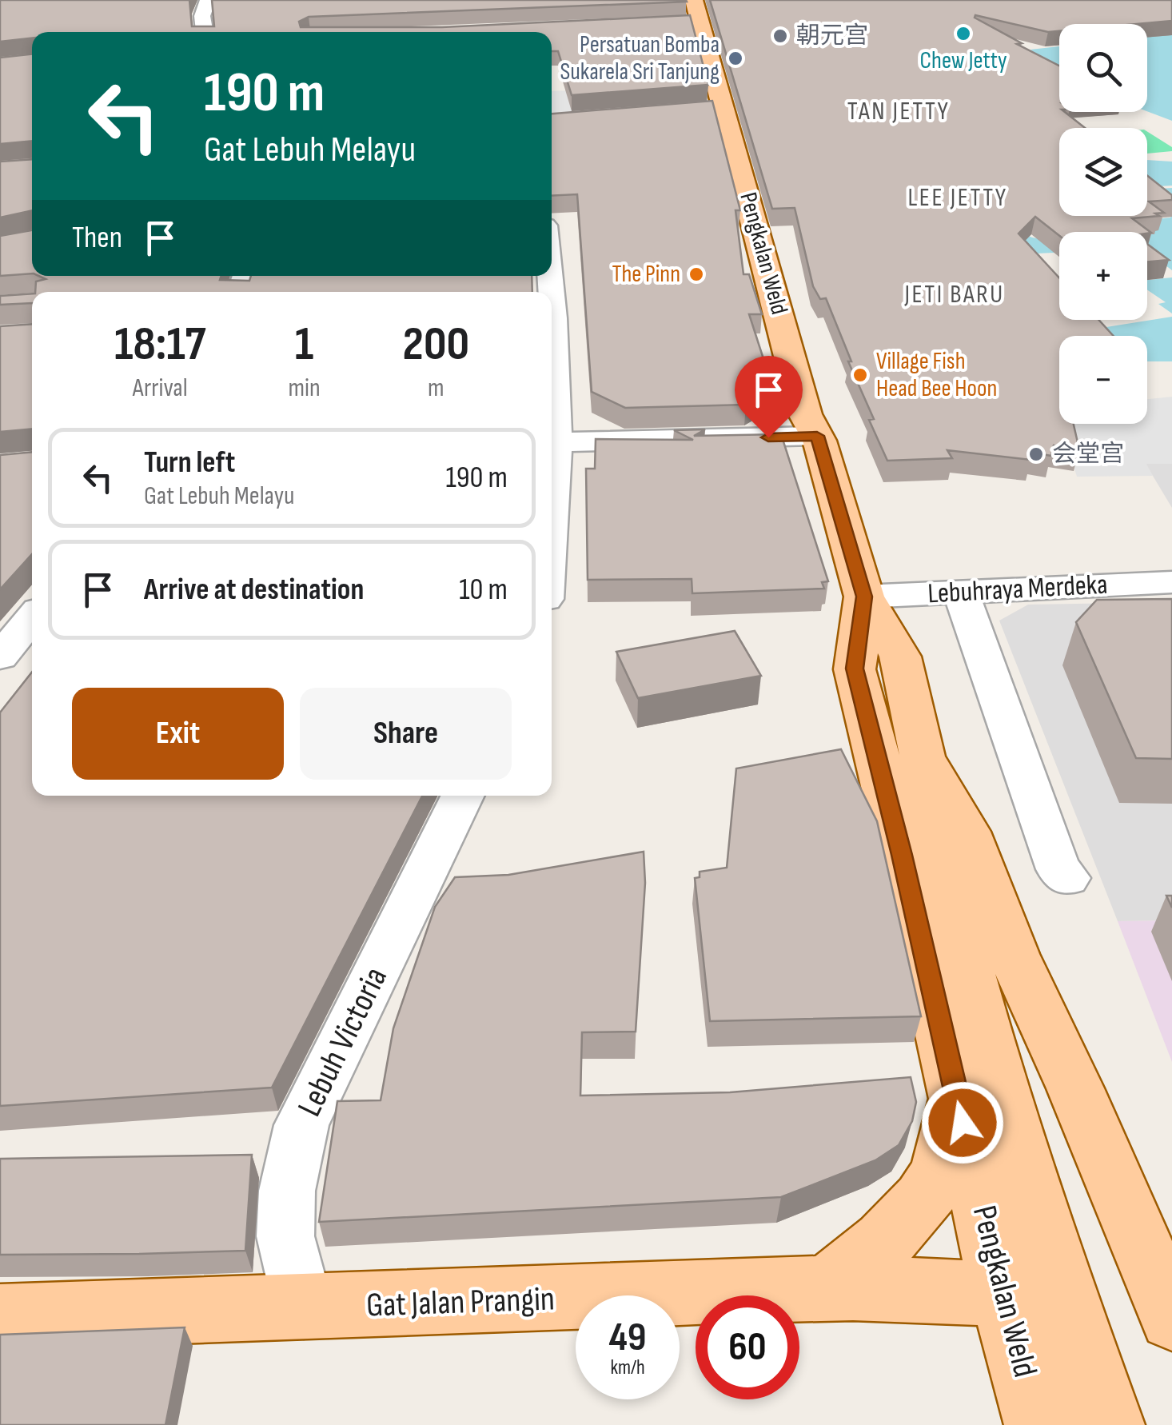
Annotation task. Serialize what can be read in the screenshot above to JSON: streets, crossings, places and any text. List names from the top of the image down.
{
  "streets": {
    "main road": ["Pengkalan Weld", "Gat Jalan Prangin"],
    "street": ["Lebuhraya Merdeka", "Lebuh Victoria"]
  },
  "crossings": [
    ["Pengkalan Weld", "Lebuhraya Merdeka"],
    ["Pengkalan Weld", "Gat Jalan Prangin"],
    ["Lebuh Victoria", "Gat Jalan Prangin"]
  ],
  "districts": ["TAN JETTY", "LEE JETTY", "JETI BARU"],
  "places": [
    "Chew Jetty",
    "朝元宫",
    "Persatuan Bomba Sukarela Sri Tanjung",
    "The Pinn",
    "Village Fish Head Bee Hoon",
    "会堂宫"
  ],
  "page": {
    "map_buttons": ["+", "−"],
    "turn": ["190 m", "Gat Lebuh Melayu"],
    "then": "Then",
    "eta": [
      "18:17",
      "Arrival",
      "1",
      "min",
      "200",
      "m"
    ],
    "list": [
      {
        "name": "Turn left",
        "note": "Gat Lebuh Melayu",
        "value": "190 m"
      },
      {
        "name": "Arrive at destination",
        "value": "10 m"
      }
    ],
    "buttons": ["Exit", "Share"],
    "speed": "49 km/h",
    "limit": "60"
  }
}
